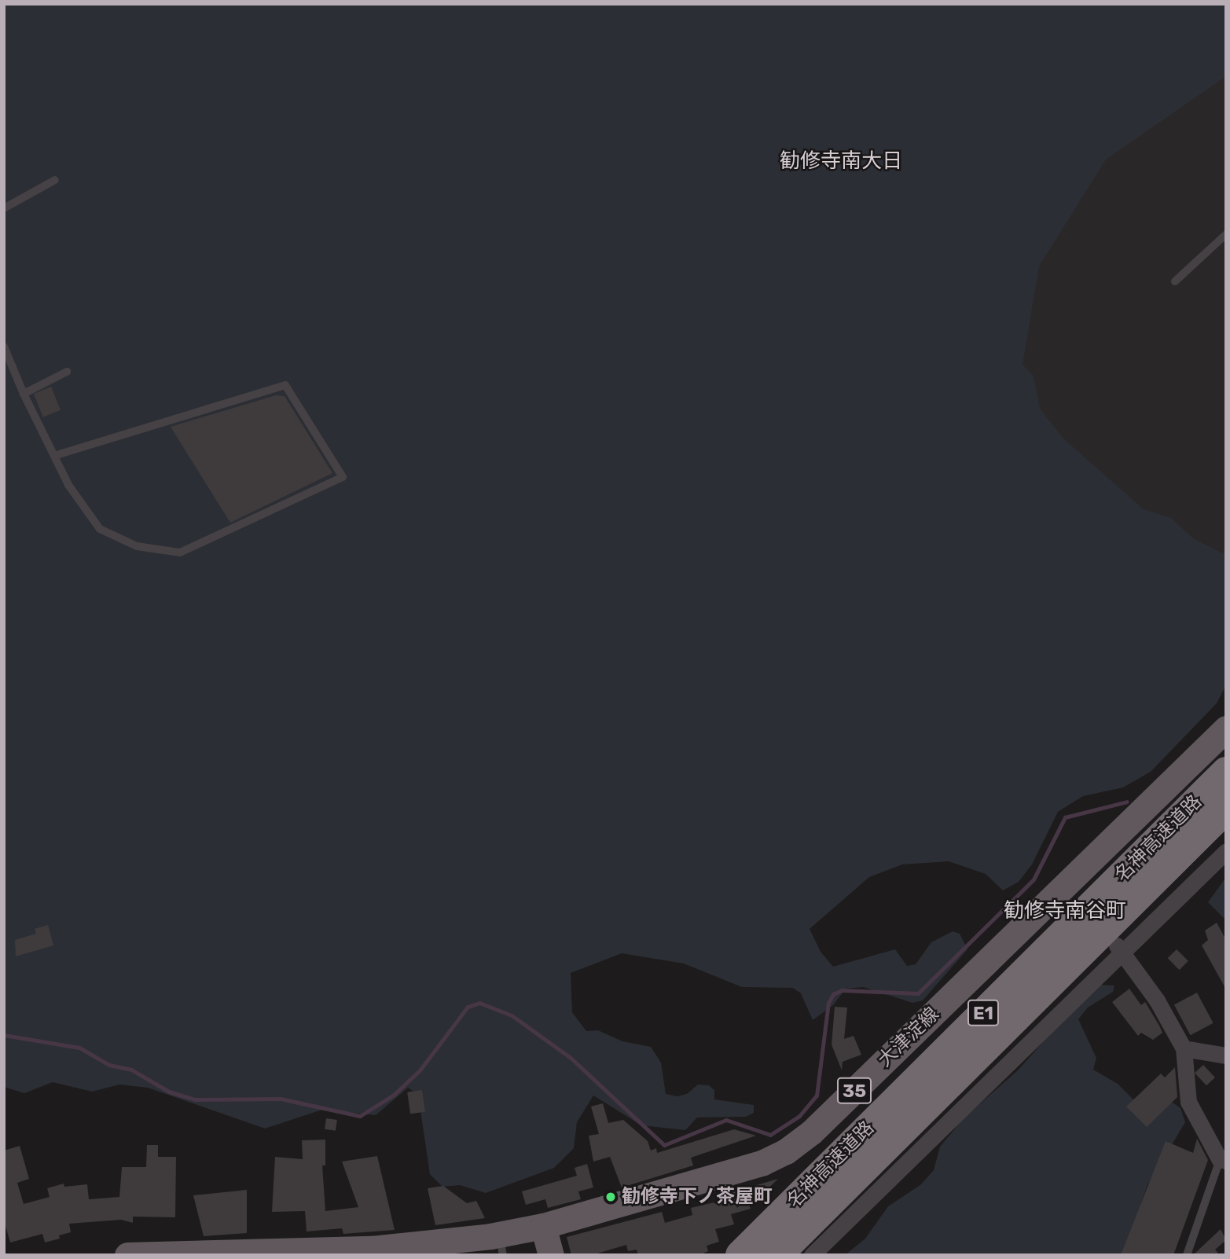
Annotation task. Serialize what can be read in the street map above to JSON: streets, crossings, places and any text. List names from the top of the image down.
{
  "streets": {
    "highway": ["名神高速道路", "E1"],
    "main road": ["大津淀線", "35"]
  },
  "districts": ["勧修寺南大日", "勧修寺南谷町"],
  "places": ["勧修寺下ノ茶屋町"]
}
